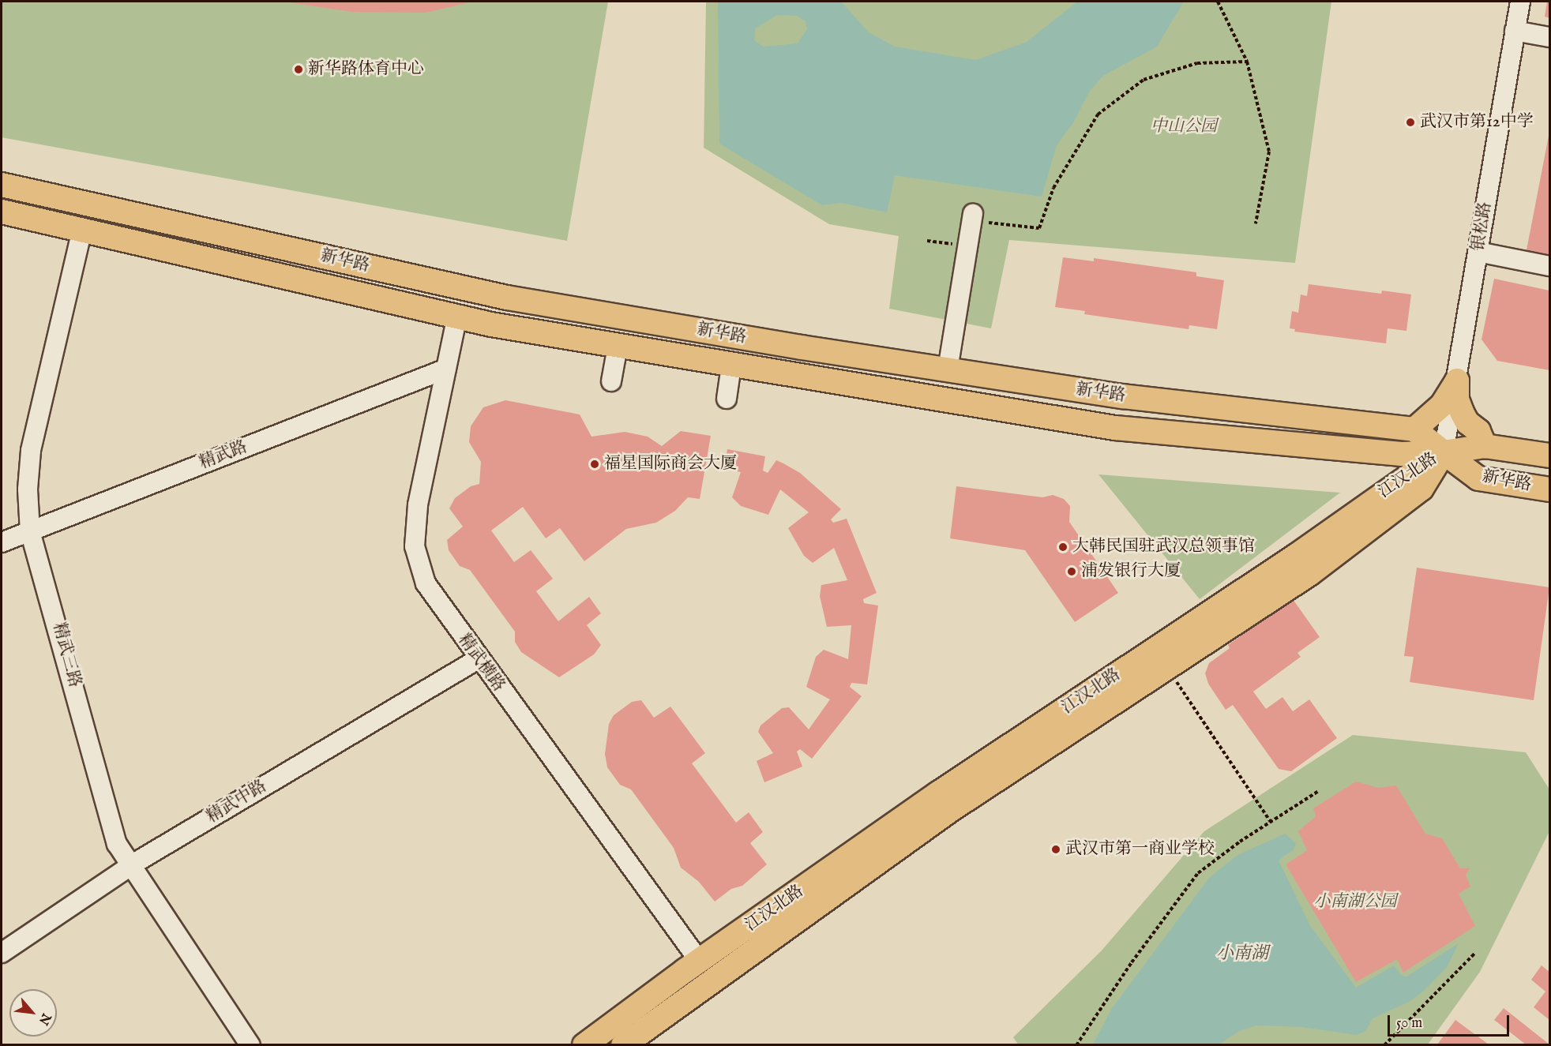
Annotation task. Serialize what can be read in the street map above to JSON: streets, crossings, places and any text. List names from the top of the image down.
{
  "streets": {
    "main road": ["新华路", "江汉北路"],
    "street": [
      "银松路",
      "精武路",
      "精武三路",
      "精武横路",
      "精武中路"
    ]
  },
  "crossings": [
    ["银松路", "新华路"],
    ["银松路", "江汉北路"],
    ["新华路", "江汉北路"],
    ["新华路", "精武三路"],
    ["新华路", "精武横路"],
    ["精武路", "精武三路"],
    ["精武路", "精武横路"],
    ["江汉北路", "精武横路"],
    ["精武三路", "精武中路"],
    ["精武横路", "精武中路"]
  ],
  "water": ["小南湖"],
  "parks": ["中山公园", "小南湖公园"],
  "places": [
    "新华路体育中心",
    "武汉市第12中学",
    "福星国际商会大厦",
    "大韩民国驻武汉总领事馆",
    "浦发银行大厦",
    "武汉市第一商业学校"
  ],
  "scale_bar": "50 m",
  "north": "bottom right"
}
